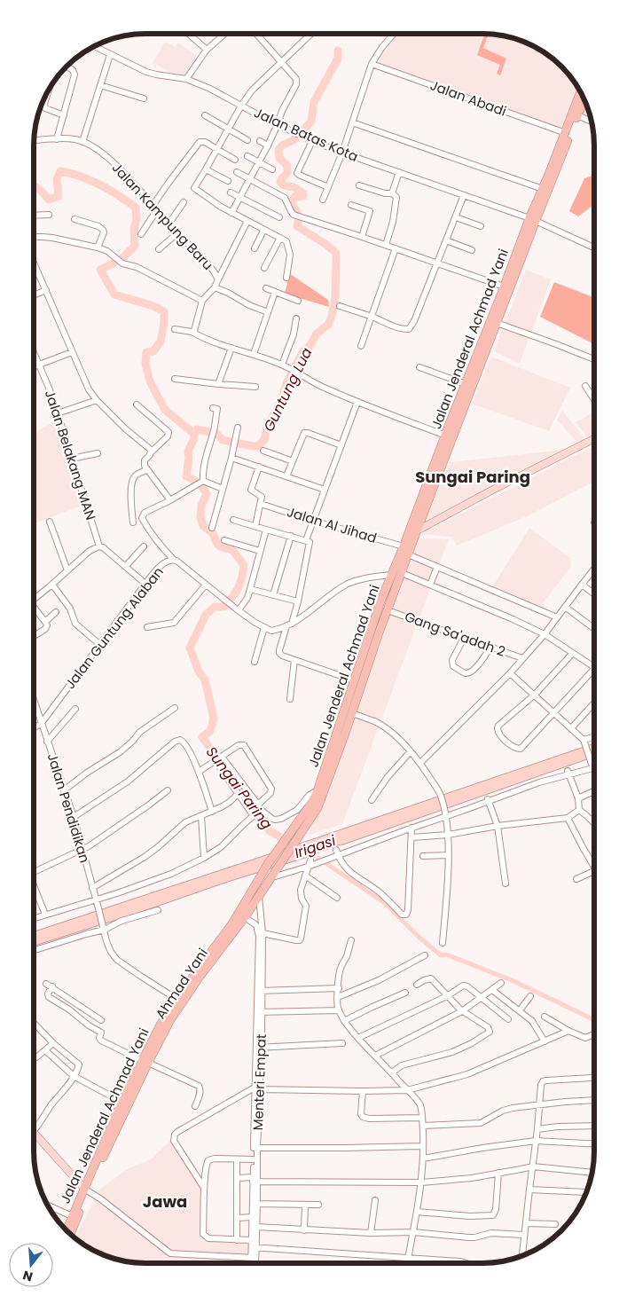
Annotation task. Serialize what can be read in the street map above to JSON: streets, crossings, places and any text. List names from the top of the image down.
{
  "streets": {
    "highway": ["Jalan Jenderal Achmad Yani", "Ahmad Yani"],
    "street": [
      "Jalan Abadi",
      "Jalan Batas Kota",
      "Jalan Kampung Baru",
      "Jalan Belakang MAN",
      "Jalan Al Jihad",
      "Jalan Guntung Alaban",
      "Gang Sa'adah 2",
      "Jalan Pendidikan",
      "Menteri Empat"
    ]
  },
  "crossings": [
    ["Jalan Abadi", "Jalan Jenderal Achmad Yani"],
    ["Jalan Batas Kota", "Jalan Jenderal Achmad Yani"],
    ["Jalan Jenderal Achmad Yani", "Jalan Al Jihad"],
    ["Jalan Jenderal Achmad Yani", "Gang Sa'adah 2"],
    ["Jalan Jenderal Achmad Yani", "Jalan Pendidikan"],
    ["Jalan Jenderal Achmad Yani", "Ahmad Yani"],
    ["Jalan Guntung Alaban", "Jalan Pendidikan"],
    ["Ahmad Yani", "Menteri Empat"]
  ],
  "districts": ["Sungai Paring", "Jawa"],
  "water": ["Guntung Lua", "Sungai Paring", "Irigasi"],
  "north": "bottom"
}
